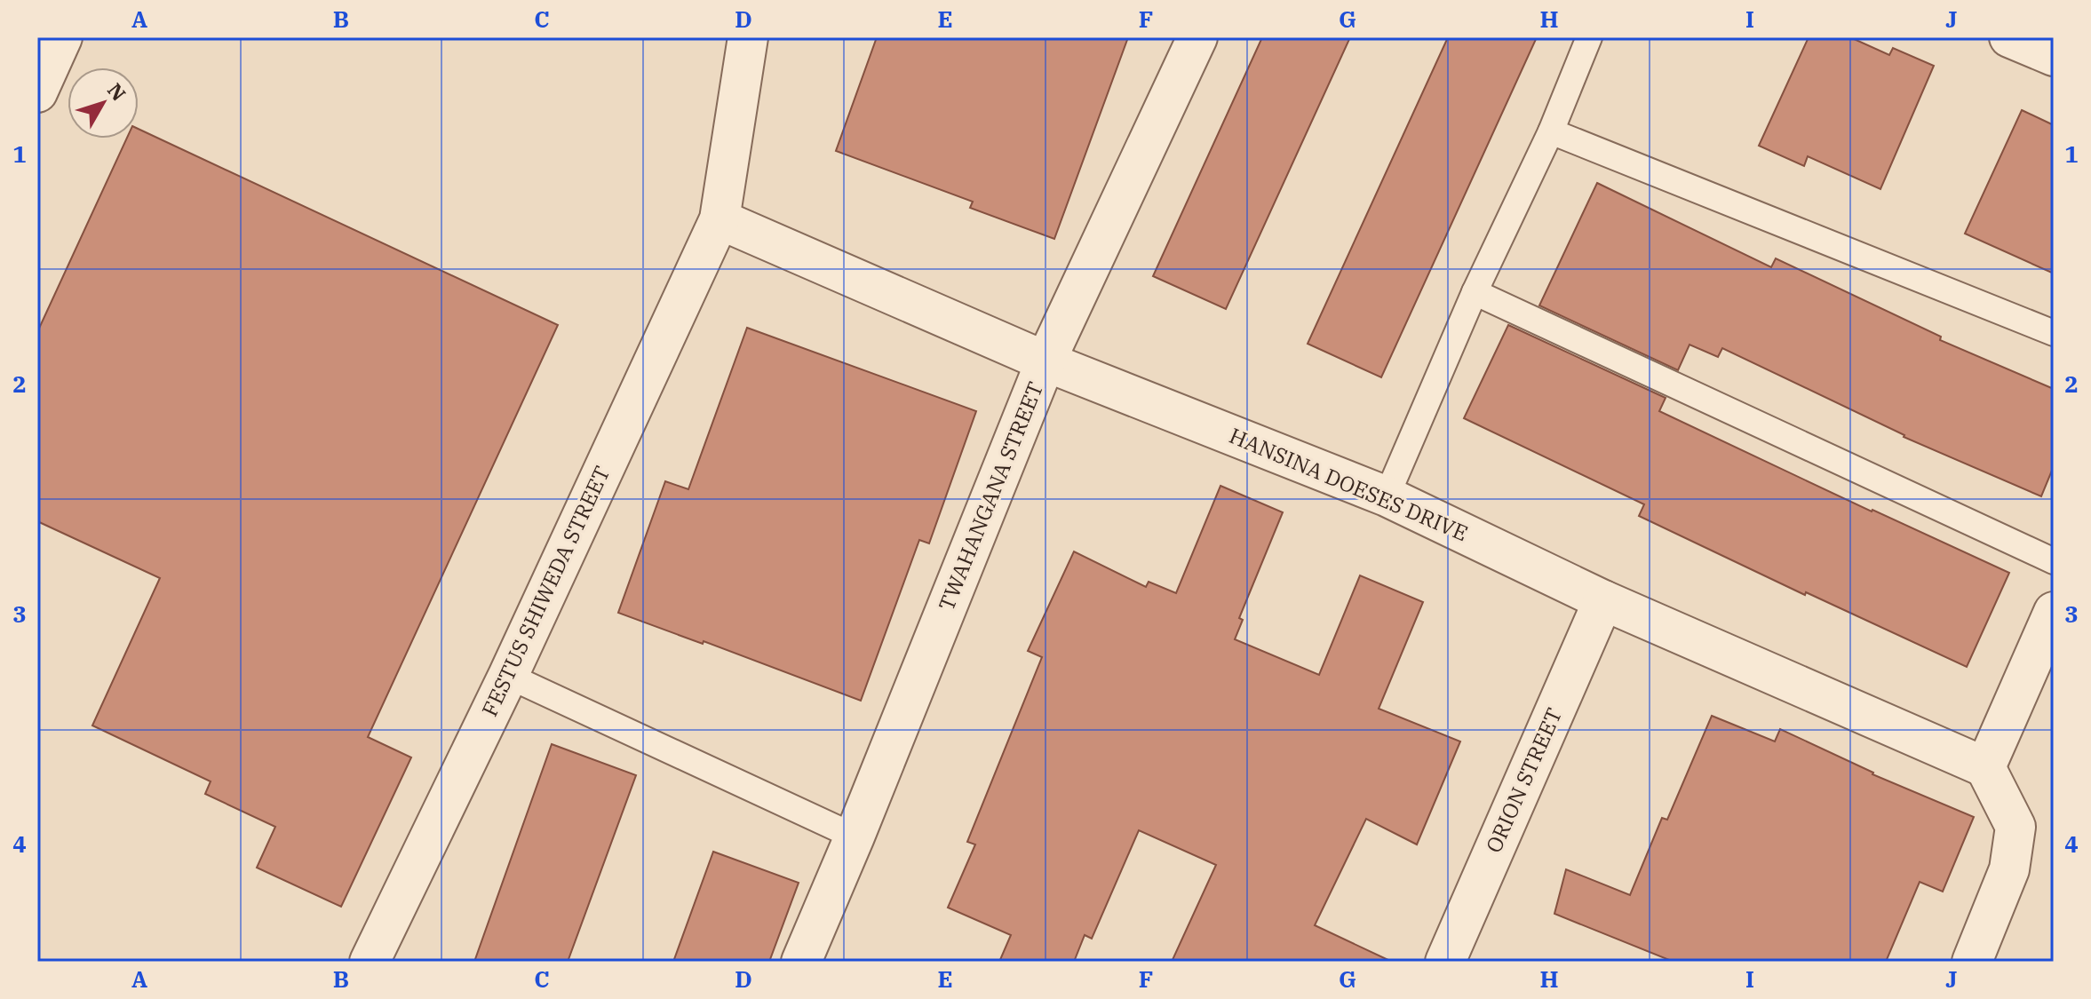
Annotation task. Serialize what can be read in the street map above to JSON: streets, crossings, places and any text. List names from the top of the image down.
{
  "streets": {
    "street": [
      "HANSINA DOESES DRIVE",
      "TWAHANGANA STREET",
      "FESTUS SHIWEDA STREET",
      "ORION STREET"
    ]
  },
  "crossings": [
    ["HANSINA DOESES DRIVE", "TWAHANGANA STREET"],
    ["HANSINA DOESES DRIVE", "FESTUS SHIWEDA STREET"],
    ["HANSINA DOESES DRIVE", "ORION STREET"]
  ],
  "north": "top right",
  "grid": {
    "columns": [
      "A",
      "B",
      "C",
      "D",
      "E",
      "F",
      "G",
      "H",
      "I",
      "J"
    ],
    "rows": [
      "1",
      "2",
      "3",
      "4"
    ]
  }
}
